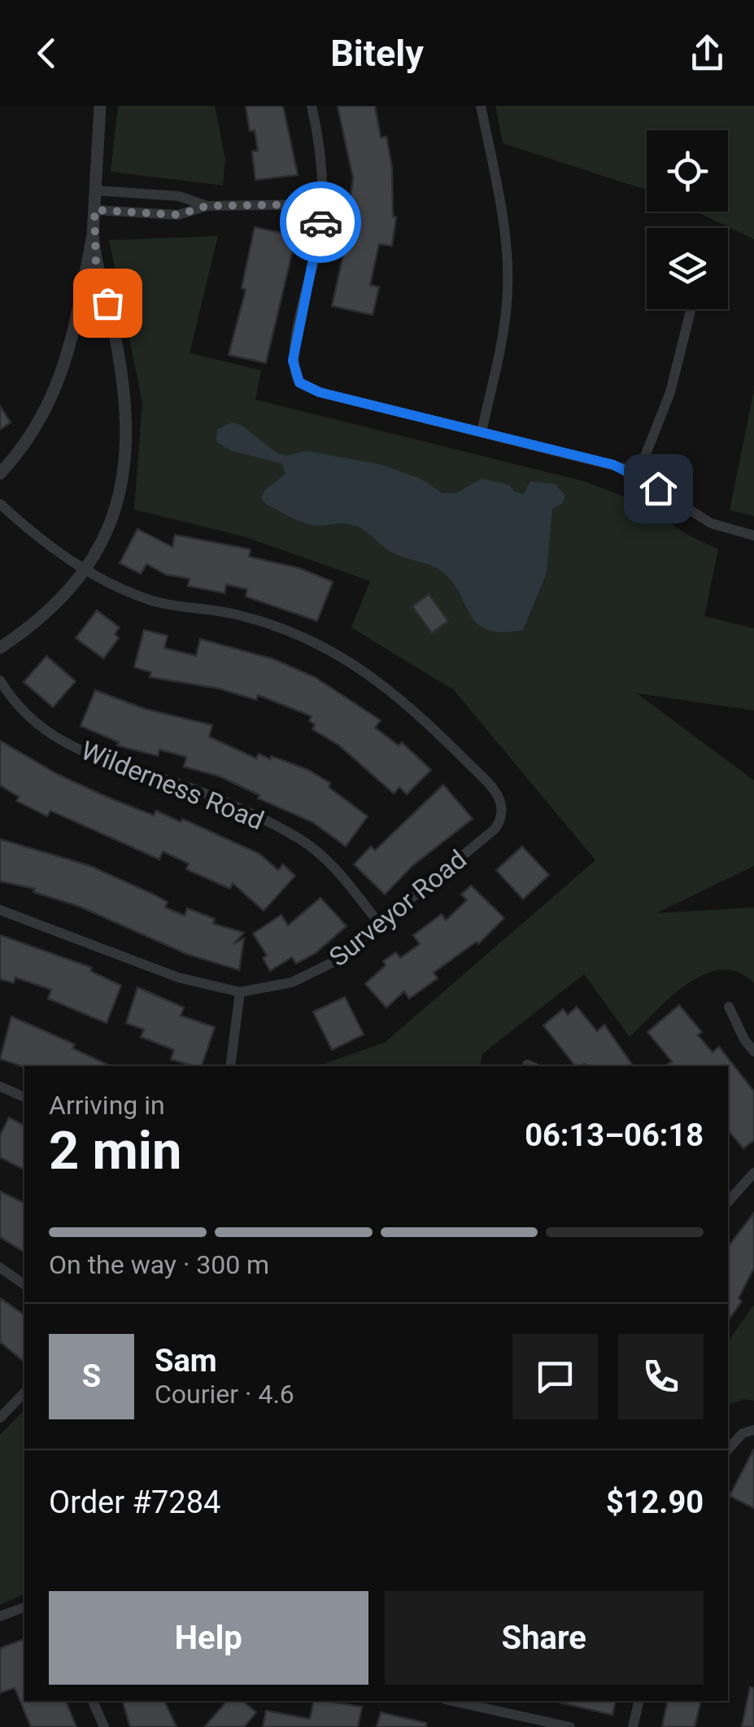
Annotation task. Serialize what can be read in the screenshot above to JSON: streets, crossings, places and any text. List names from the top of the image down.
{
  "streets": {
    "street": ["Wilderness Road", "Surveyor Road"]
  },
  "crossings": [
    ["Wilderness Road", "Surveyor Road"]
  ],
  "page": {
    "header": "Bitely",
    "heading": ["2 min", "Arriving in", "06:13–06:18"],
    "panel": [
      "Sam",
      "Courier · 4.6",
      "Order #7284",
      "$12.90"
    ],
    "bar": "On the way · 300 m",
    "round": "S",
    "buttons": ["Help", "Share"]
  }
}
